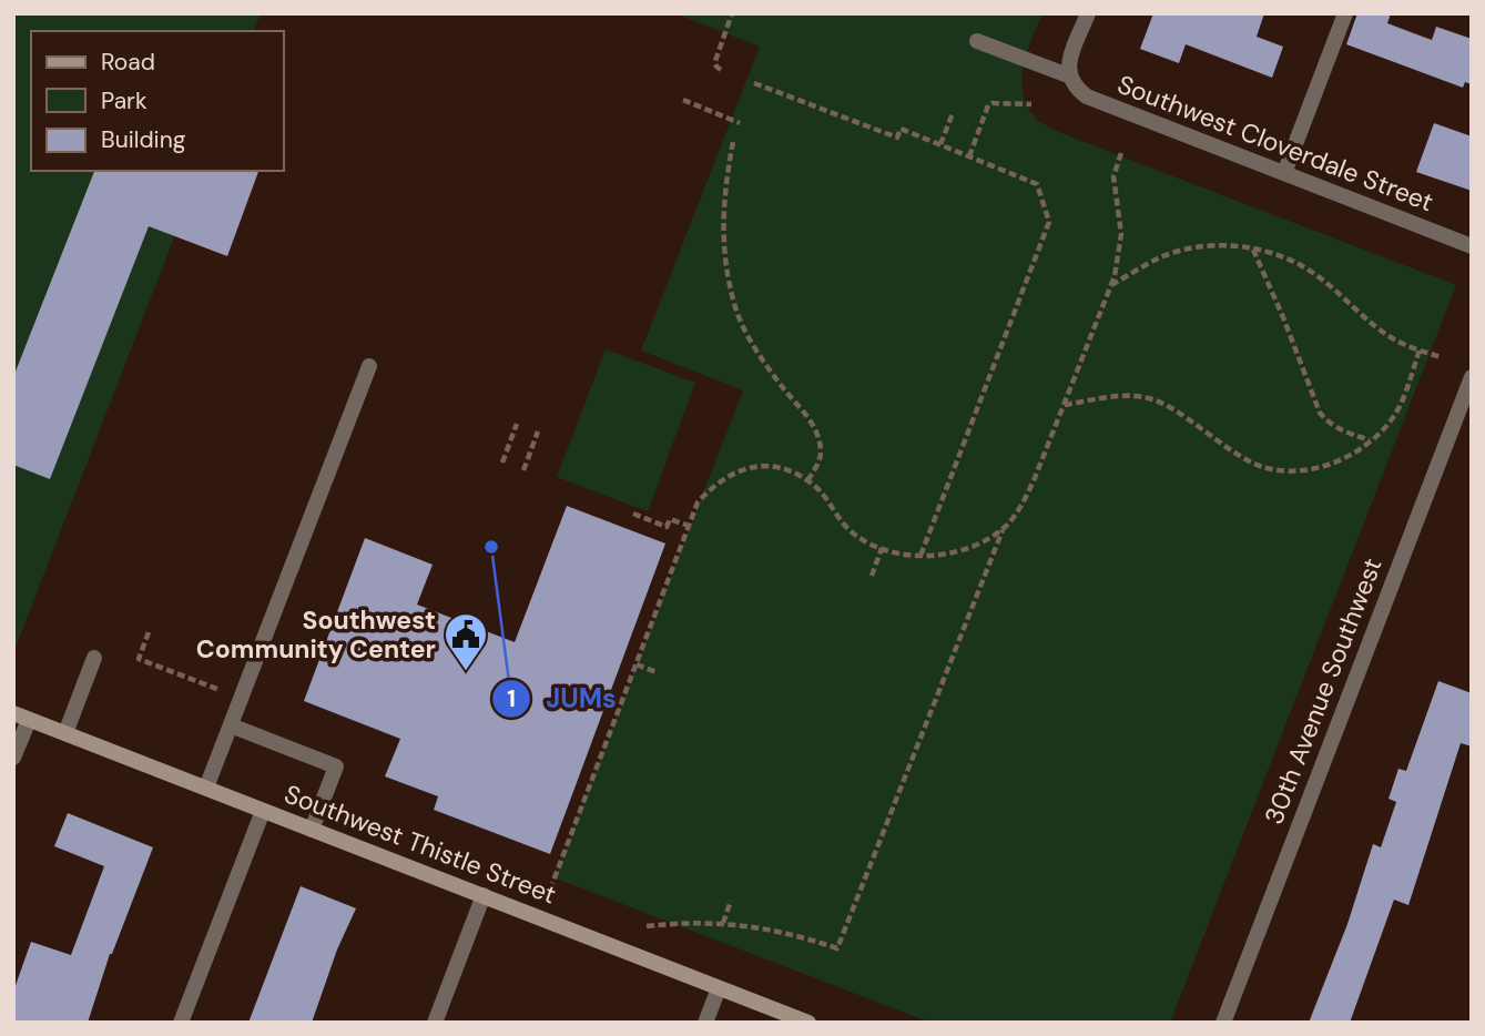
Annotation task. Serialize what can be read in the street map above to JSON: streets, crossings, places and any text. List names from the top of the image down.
{
  "streets": {
    "street": ["Southwest Cloverdale Street", "30th Avenue Southwest", "Southwest Thistle Street"]
  },
  "places": {
    "other": ["JUMs"],
    "public building": ["Southwest Community Center"]
  },
  "legend": ["Road", "Park", "Building"]
}
